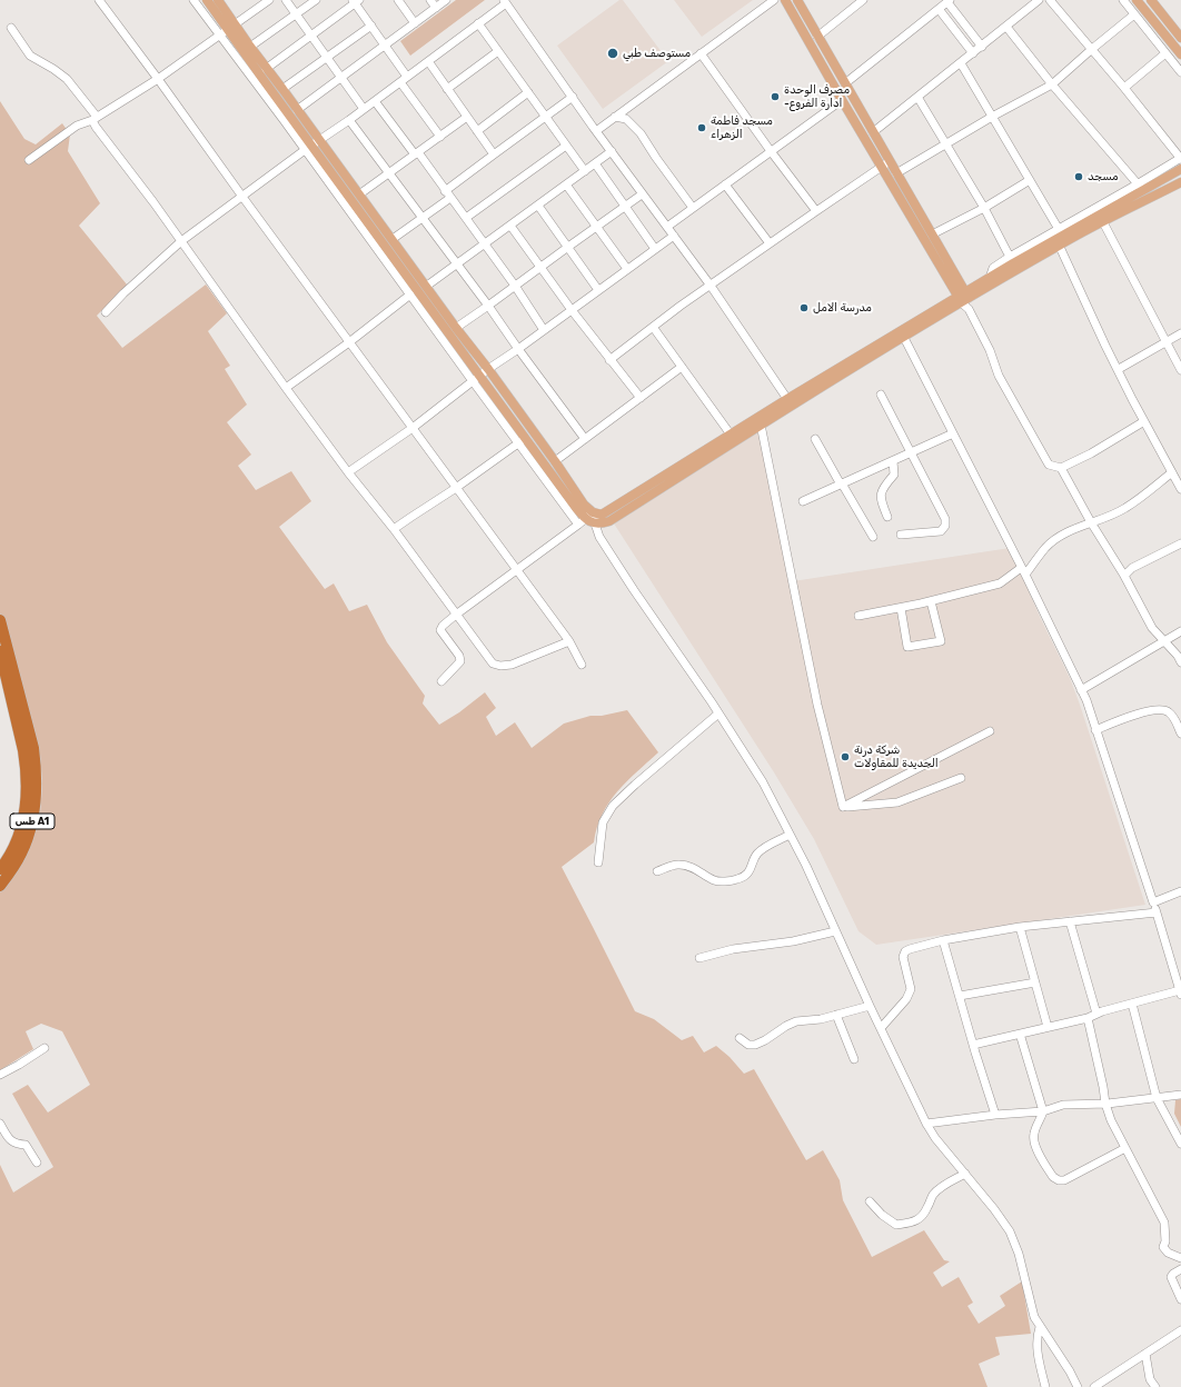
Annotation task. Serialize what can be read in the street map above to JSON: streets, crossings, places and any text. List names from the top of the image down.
{
  "streets": {
    "highway": ["طس A1"]
  },
  "places": [
    "مستوصف طبي",
    "مصرف الوحدة -ادارة الفروع",
    "مسجد فاطمة الزهراء",
    "مسجد",
    "مدرسة الامل",
    "شركة درنة الجديدة للمقاولات"
  ]
}
